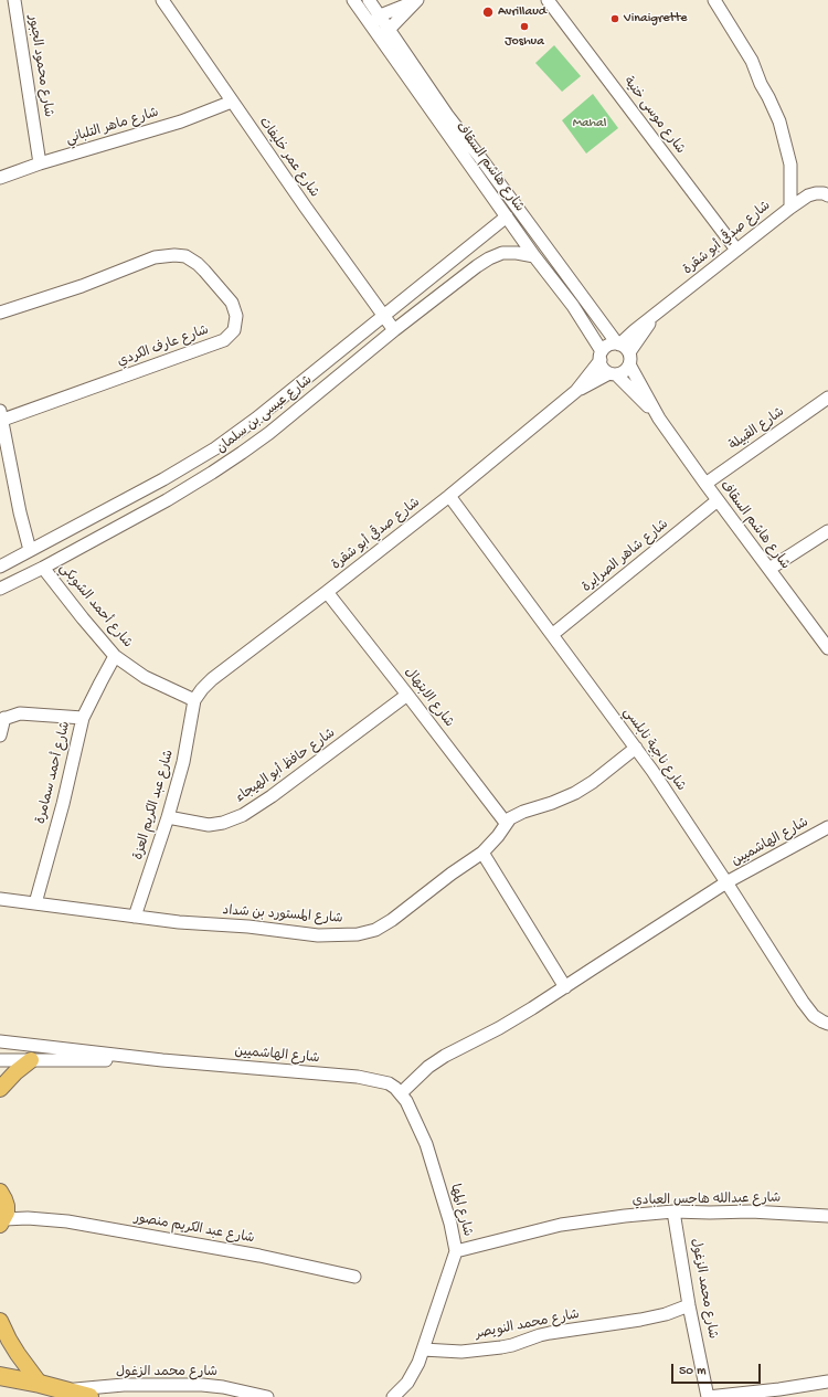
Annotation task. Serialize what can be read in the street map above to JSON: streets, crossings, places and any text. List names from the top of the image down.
{
  "streets": {
    "street": [
      "شارع محمود الجبور",
      "شارع موسى خنية",
      "شارع ماهر التلباني",
      "شارع عمر خليفات",
      "شارع هاشم السقاف",
      "شارع صدقي أبو شقرة",
      "شارع عارف الكردي",
      "شارع عيسى بن سلمان",
      "شارع القبيلة",
      "شارع شاهر الصرايرة",
      "شارع أحمد الشوبكي",
      "شارع الابتهال",
      "شارع ناجية نابلسي",
      "شارع حافظ أبو الهيجاء",
      "شارع أحمد سمامرة",
      "شارع عبد الكريم العزة",
      "شارع الهاشميين",
      "شارع المستورد بن شداد",
      "شارع عبدالله هاجس العبادي",
      "شارع المها",
      "شارع عبد الكريم منصور",
      "شارع محمد الزغول",
      "شارع محمد النويصر"
    ]
  },
  "crossings": [
    ["شارع محمود الجبور", "شارع ماهر التلباني"],
    ["شارع موسى خنية", "شارع صدقي أبو شقرة"],
    ["شارع ماهر التلباني", "شارع عمر خليفات"],
    ["شارع عمر خليفات", "شارع عيسى بن سلمان"],
    ["شارع هاشم السقاف", "شارع صدقي أبو شقرة"],
    ["شارع هاشم السقاف", "شارع عيسى بن سلمان"],
    ["شارع هاشم السقاف", "شارع القبيلة"],
    ["شارع هاشم السقاف", "شارع شاهر الصرايرة"],
    ["شارع صدقي أبو شقرة", "شارع أحمد الشوبكي"],
    ["شارع صدقي أبو شقرة", "شارع الابتهال"],
    ["شارع صدقي أبو شقرة", "شارع ناجية نابلسي"],
    ["شارع صدقي أبو شقرة", "شارع عبد الكريم العزة"],
    ["شارع عيسى بن سلمان", "شارع أحمد الشوبكي"],
    ["شارع شاهر الصرايرة", "شارع ناجية نابلسي"],
    ["شارع أحمد الشوبكي", "شارع أحمد سمامرة"],
    ["شارع أحمد الشوبكي", "شارع عبد الكريم العزة"],
    ["شارع الابتهال", "شارع حافظ أبو الهيجاء"],
    ["شارع الابتهال", "شارع المستورد بن شداد"],
    ["شارع ناجية نابلسي", "شارع الهاشميين"],
    ["شارع ناجية نابلسي", "شارع المستورد بن شداد"],
    ["شارع حافظ أبو الهيجاء", "شارع عبد الكريم العزة"],
    ["شارع أحمد سمامرة", "شارع المستورد بن شداد"],
    ["شارع عبد الكريم العزة", "شارع المستورد بن شداد"],
    ["شارع الهاشميين", "شارع المها"],
    ["شارع عبدالله هاجس العبادي", "شارع المها"],
    ["شارع عبدالله هاجس العبادي", "شارع محمد الزغول"],
    ["شارع المها", "شارع محمد النويصر"],
    ["شارع محمد الزغول", "شارع محمد النويصر"]
  ],
  "parks": ["Mahal"],
  "places": ["Avrillaud", "Vinaigrette", "Joshua"],
  "scale_bar": "50 m"
}
